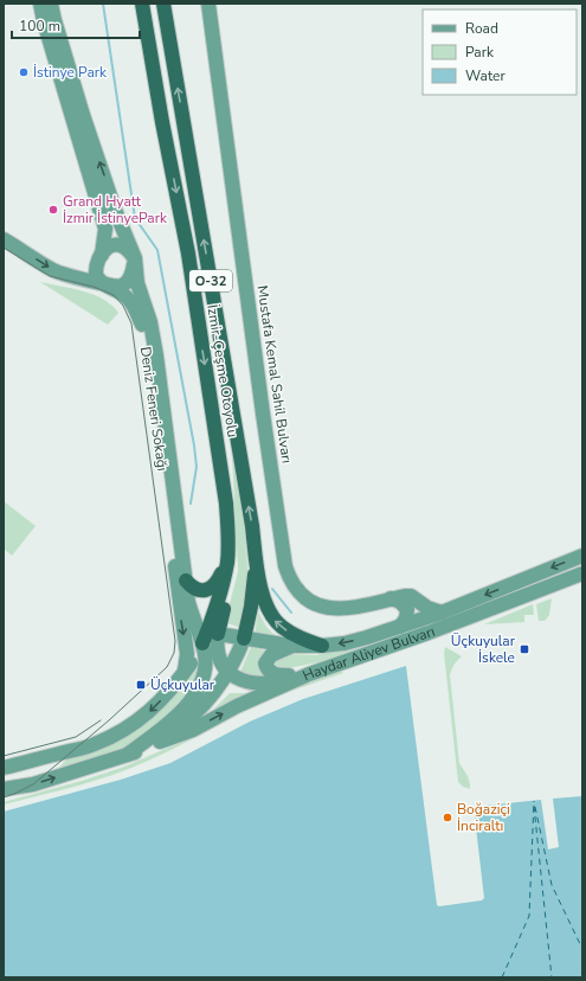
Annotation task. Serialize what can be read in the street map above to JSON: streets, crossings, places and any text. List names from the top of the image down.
{
  "streets": {
    "highway": ["O-32", "İzmir-Çeşme Otoyolu"],
    "main road": ["Mustafa Kemal Sahil Bulvarı", "Deniz Feneri Sokağı", "Haydar Aliyev Bulvarı"]
  },
  "crossings": [
    ["İzmir-Çeşme Otoyolu", "Haydar Aliyev Bulvarı"],
    ["Mustafa Kemal Sahil Bulvarı", "Haydar Aliyev Bulvarı"]
  ],
  "places": {
    "other": ["İstinye Park", "Grand Hyatt İzmir İstinyePark", "Boğaziçi İnciraltı"],
    "transit": ["Üçkuyular İskele", "Üçkuyular"]
  },
  "legend": ["Road", "Park", "Water"],
  "scale_bar": "100 m"
}
